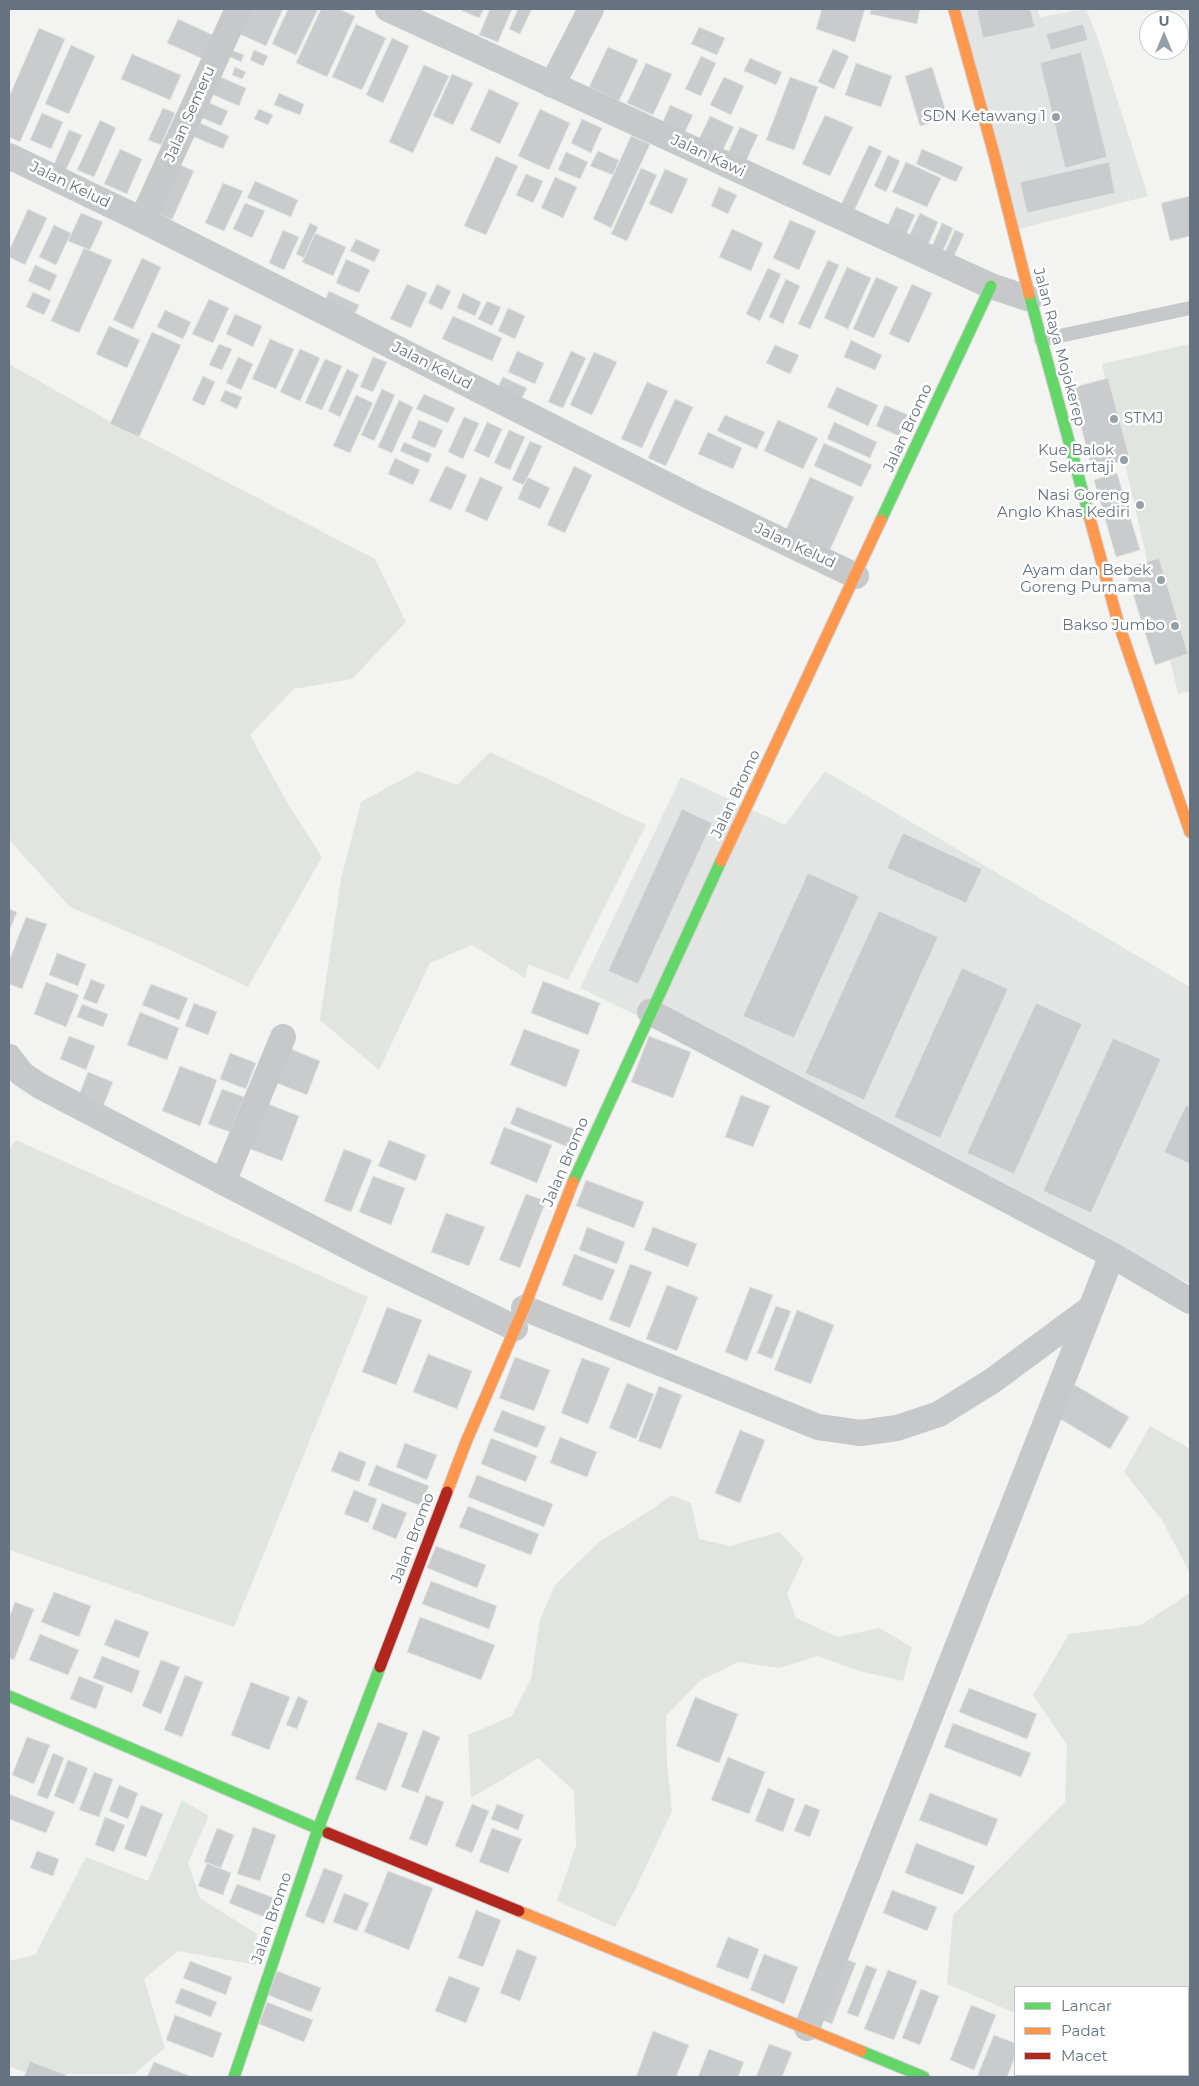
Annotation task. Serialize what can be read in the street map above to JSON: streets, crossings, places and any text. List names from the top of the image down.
{
  "streets": {
    "street": [
      "Jalan Semeru",
      "Jalan Kawi",
      "Jalan Kelud",
      "Jalan Raya Mojokerep",
      "Jalan Bromo"
    ]
  },
  "crossings": [
    ["Jalan Semeru", "Jalan Kelud"],
    ["Jalan Kawi", "Jalan Raya Mojokerep"],
    ["Jalan Kawi", "Jalan Bromo"],
    ["Jalan Kelud", "Jalan Bromo"]
  ],
  "places": [
    "SDN Ketawang 1",
    "STMJ",
    "Kue Balok Sekartaji",
    "Nasi Goreng Anglo Khas Kediri",
    "Ayam dan Bebek Goreng Purnama",
    "Bakso Jumbo"
  ],
  "legend": ["Lancar", "Padat", "Macet"],
  "north": "top"
}
